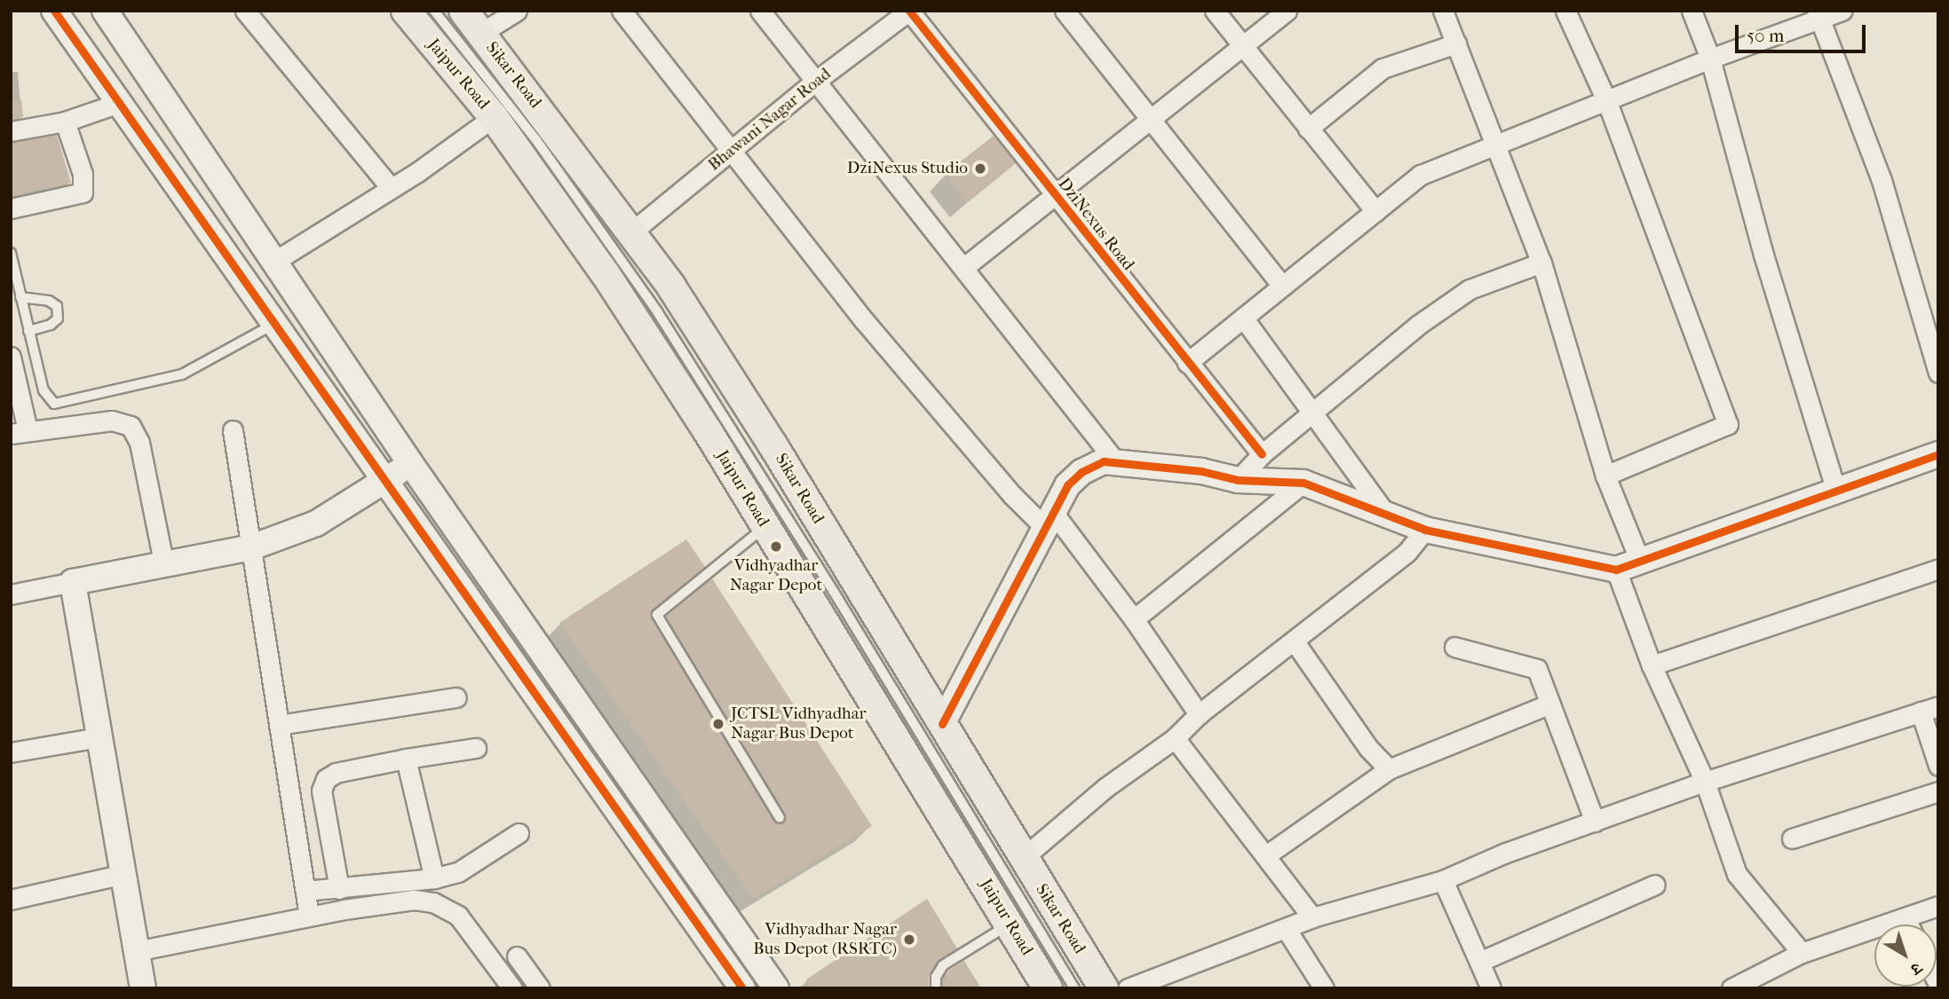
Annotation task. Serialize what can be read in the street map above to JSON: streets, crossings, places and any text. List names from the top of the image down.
{
  "streets": {
    "main road": ["Jaipur Road", "Sikar Road"],
    "street": ["Bhawani Nagar Road", "DziNexus Road"]
  },
  "crossings": [
    ["Sikar Road", "Bhawani Nagar Road"],
    ["Bhawani Nagar Road", "DziNexus Road"]
  ],
  "places": [
    "DziNexus Studio",
    "Vidhyadhar Nagar Depot",
    "JCTSL Vidhyadhar Nagar Bus Depot",
    "Vidhyadhar Nagar Bus Depot (RSRTC)"
  ],
  "scale_bar": "50 m",
  "north": "bottom right"
}
